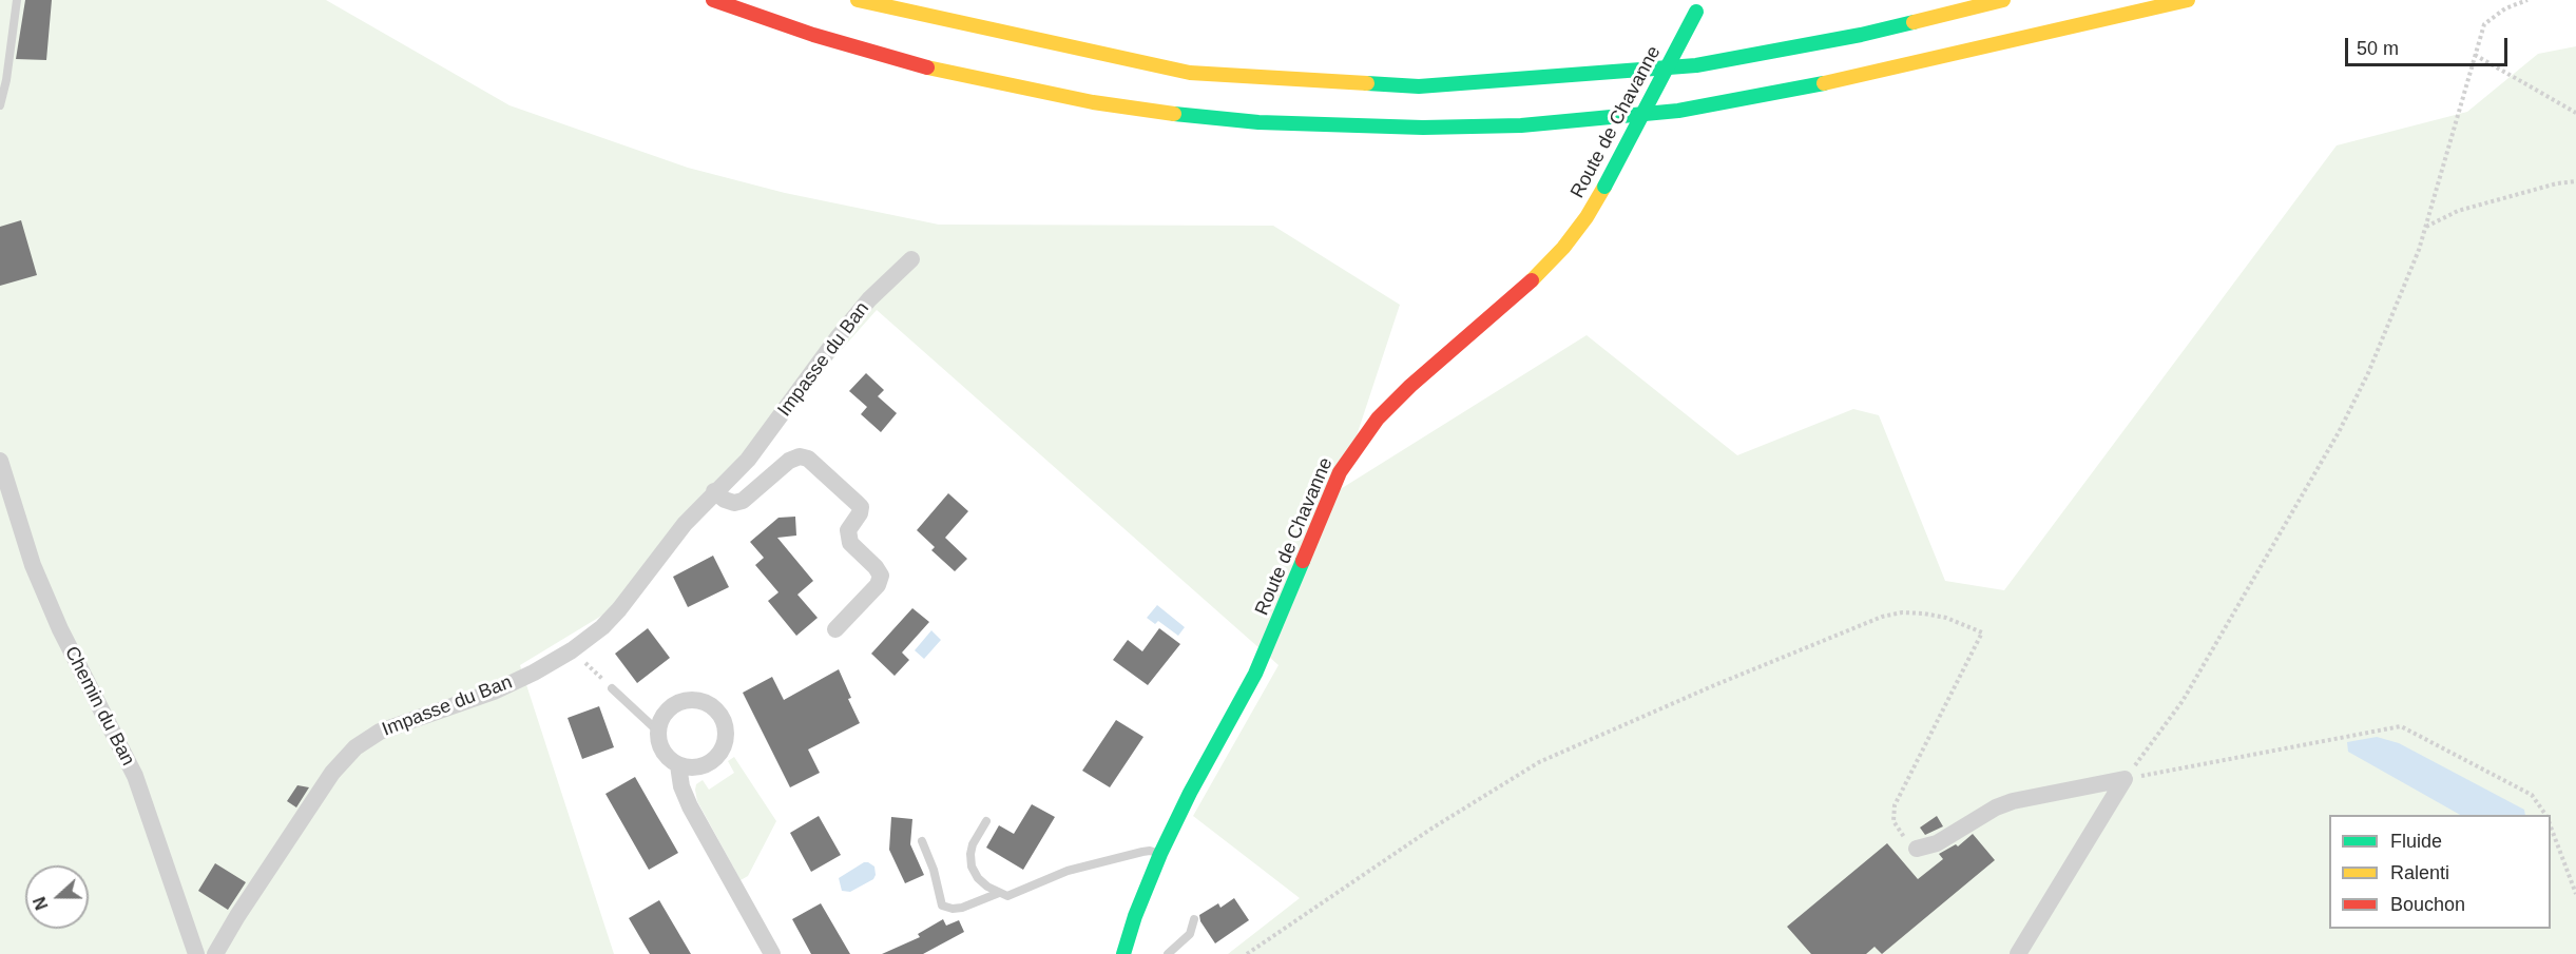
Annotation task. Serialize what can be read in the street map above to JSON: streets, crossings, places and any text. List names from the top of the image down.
{
  "streets": {
    "main road": ["Route de Chavanne"],
    "street": ["Impasse du Ban", "Chemin du Ban"]
  },
  "legend": ["Fluide", "Ralenti", "Bouchon"],
  "scale_bar": "50 m",
  "north": "left"
}
